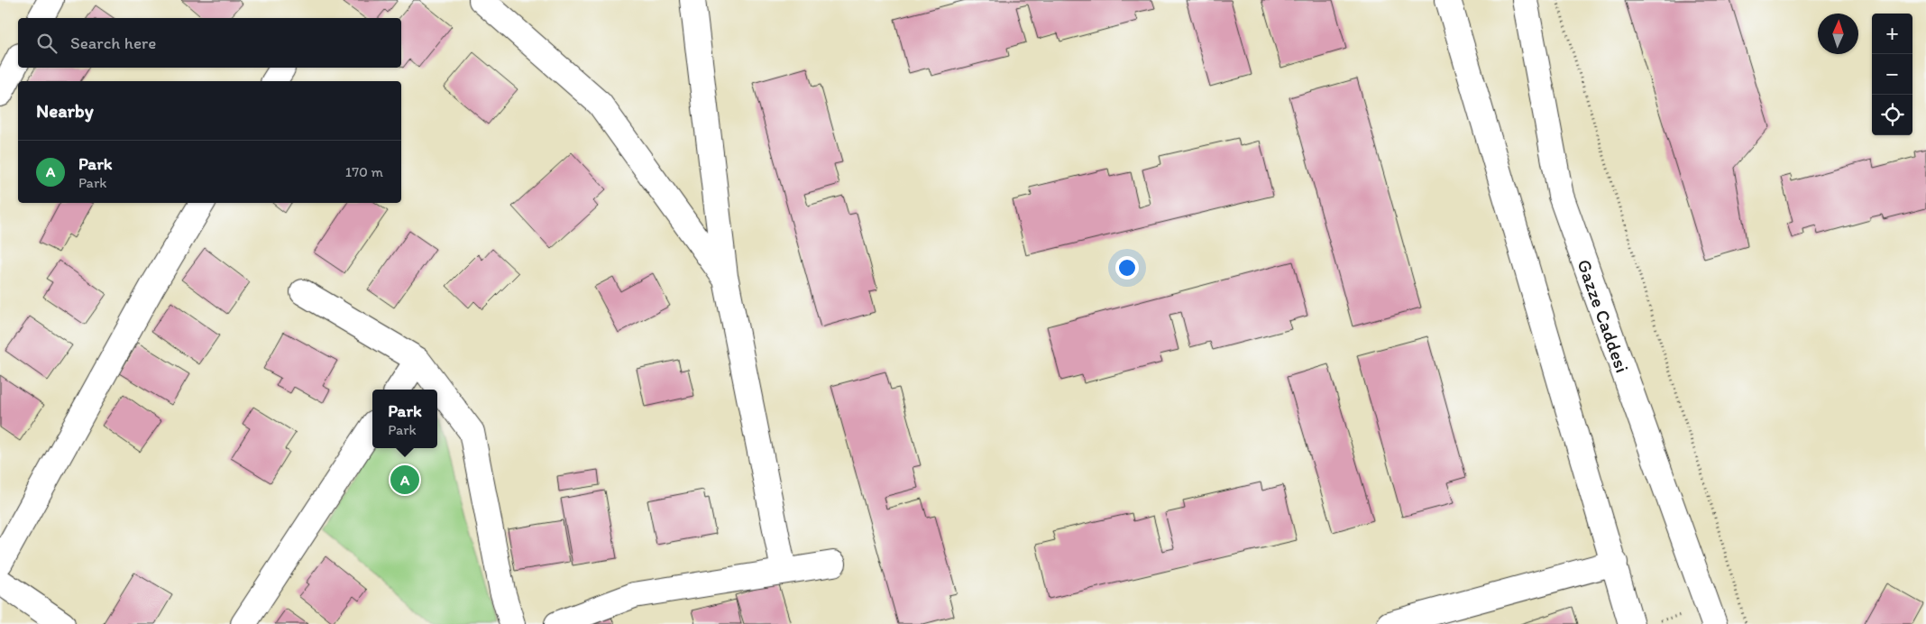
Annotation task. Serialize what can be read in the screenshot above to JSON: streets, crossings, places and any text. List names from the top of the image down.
{
  "streets": {
    "street": ["Gazze Caddesi"]
  },
  "north": "top",
  "page": {
    "map_buttons": ["+", "−"],
    "search": "Search here",
    "heading": "Nearby",
    "list": [
      {
        "mark": "A",
        "name": "Park",
        "note": "Park",
        "value": "170 m"
      }
    ],
    "popup": ["Park", "Park"],
    "pins": "A"
  }
}
